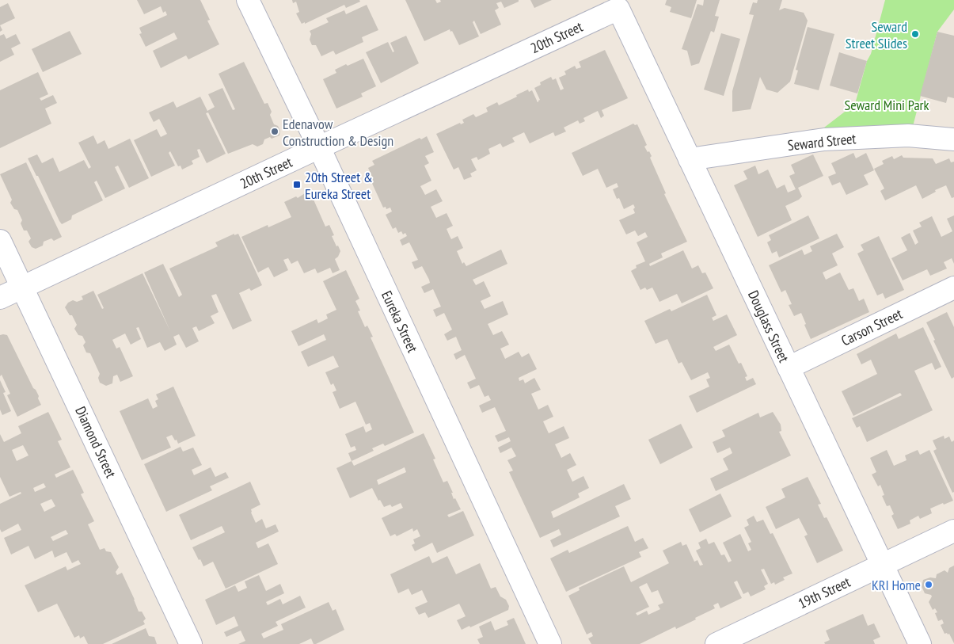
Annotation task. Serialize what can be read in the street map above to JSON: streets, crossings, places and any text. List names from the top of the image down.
{
  "streets": {
    "street": [
      "20th Street",
      "Seward Street",
      "Eureka Street",
      "Douglass Street",
      "Carson Street",
      "Diamond Street",
      "19th Street"
    ]
  },
  "crossings": [
    ["20th Street", "Eureka Street"],
    ["20th Street", "Douglass Street"],
    ["20th Street", "Diamond Street"],
    ["Seward Street", "Douglass Street"],
    ["Douglass Street", "Carson Street"],
    ["Douglass Street", "19th Street"]
  ],
  "parks": ["Seward Mini Park"],
  "places": {
    "other": ["Seward Street Slides", "Edenavow Construction & Design", "KRI Home"],
    "transit": ["20th Street & Eureka Street"]
  }
}
